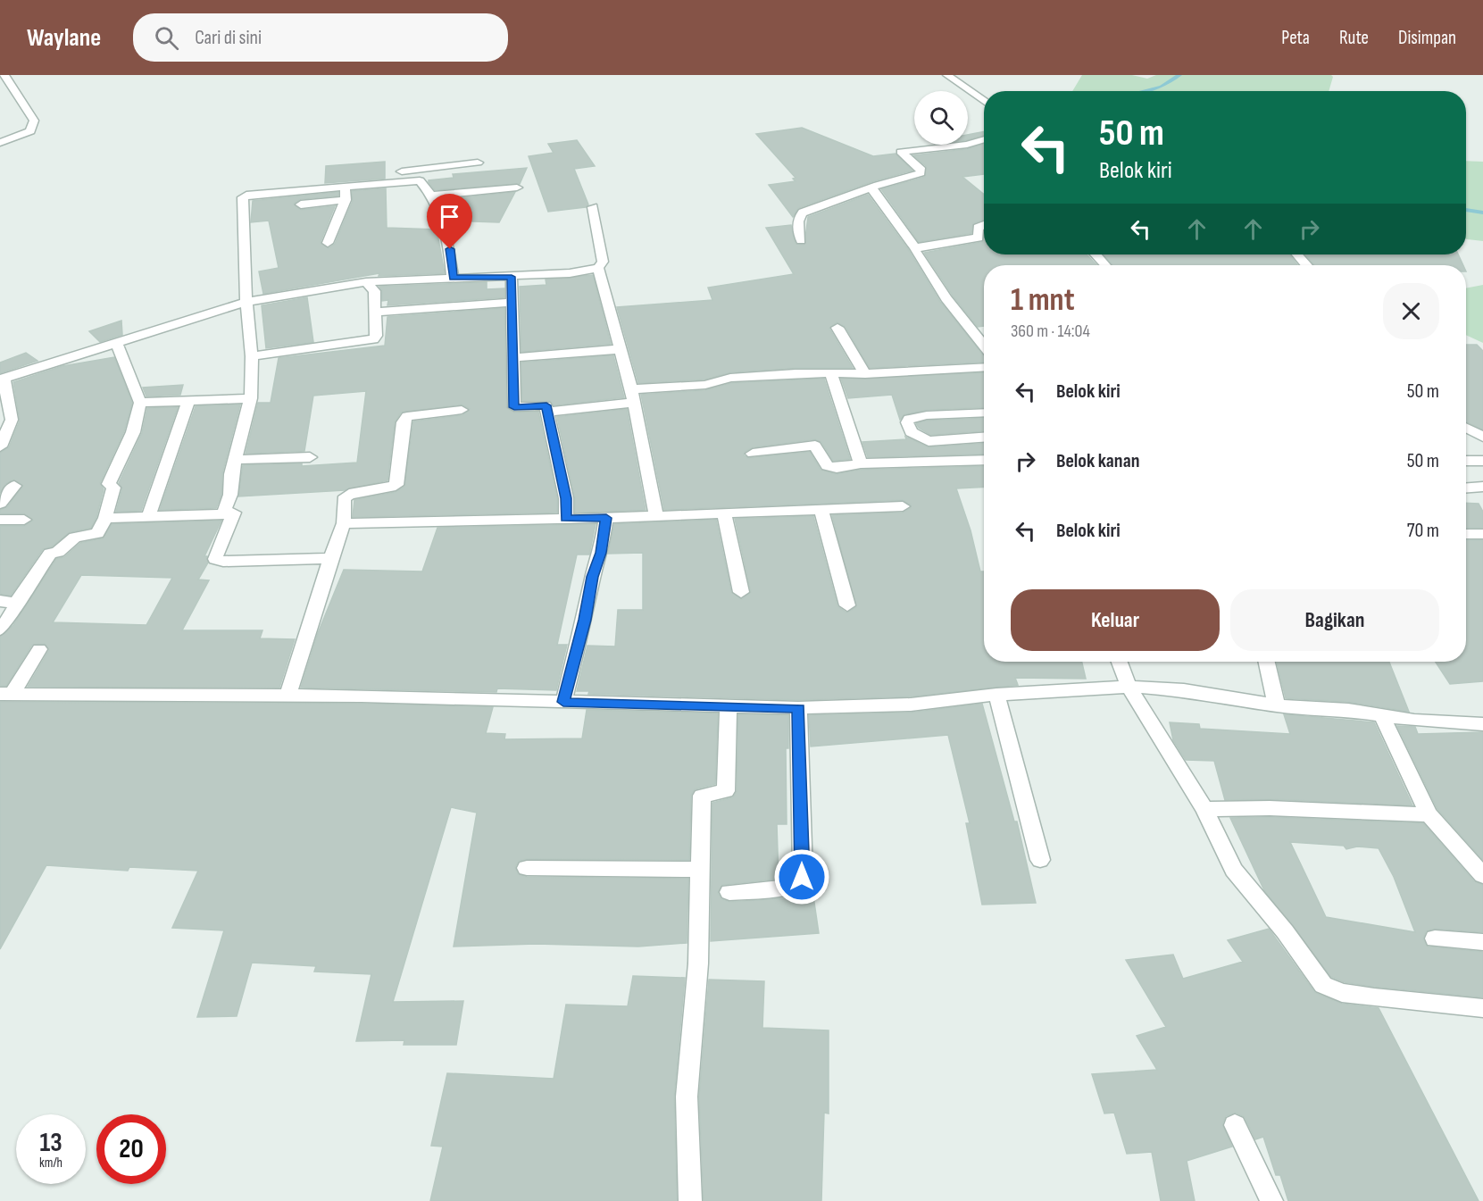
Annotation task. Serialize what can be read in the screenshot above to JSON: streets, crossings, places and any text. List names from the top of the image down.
{
  "page": {
    "header": "Waylane",
    "search": "Cari di sini",
    "nav": ["Peta", "Rute", "Disimpan"],
    "turn": ["50 m", "Belok kiri"],
    "heading": ["1 mnt", "360 m · 14:04"],
    "list": [
      {
        "name": "Belok kiri",
        "value": "50 m"
      },
      {
        "name": "Belok kanan",
        "value": "50 m"
      },
      {
        "name": "Belok kiri",
        "value": "70 m"
      }
    ],
    "buttons": ["Keluar", "Bagikan"],
    "speed": "13 km/h",
    "limit": "20"
  }
}
